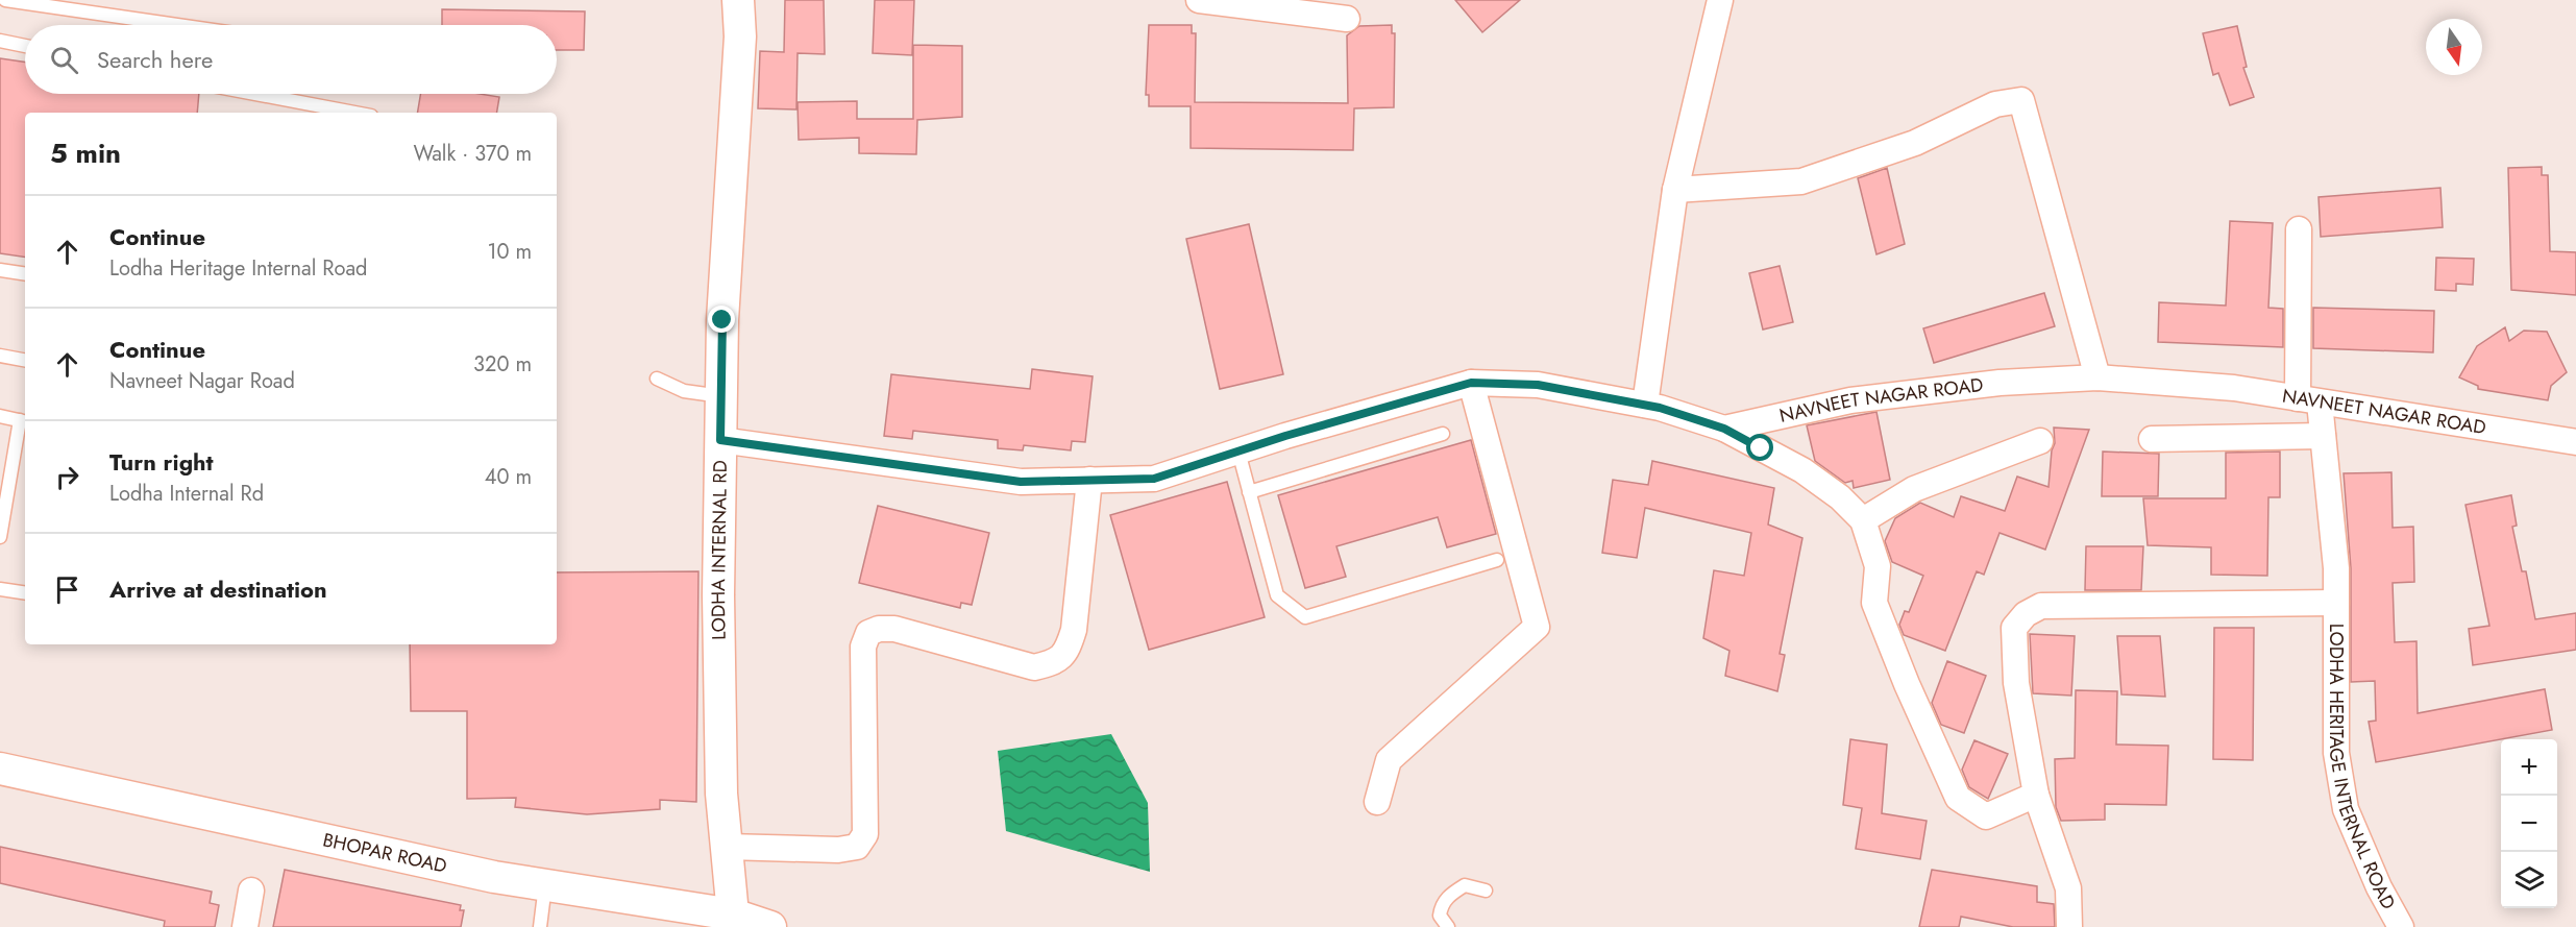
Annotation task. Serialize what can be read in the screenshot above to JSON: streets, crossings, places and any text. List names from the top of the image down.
{
  "streets": {
    "street": [
      "NAVNEET NAGAR ROAD",
      "LODHA INTERNAL RD",
      "LODHA HERITAGE INTERNAL ROAD",
      "BHOPAR ROAD"
    ]
  },
  "crossings": [
    ["NAVNEET NAGAR ROAD", "LODHA INTERNAL RD"],
    ["NAVNEET NAGAR ROAD", "LODHA HERITAGE INTERNAL ROAD"],
    ["LODHA INTERNAL RD", "BHOPAR ROAD"]
  ],
  "north": "bottom",
  "page": {
    "search": "Search here",
    "heading": ["5 min", "Walk · 370 m"],
    "list": [
      ["Continue", "Lodha Heritage Internal Road", "10 m"],
      ["Continue", "Navneet Nagar Road", "320 m"],
      ["Turn right", "Lodha Internal Rd", "40 m"],
      "Arrive at destination"
    ],
    "map_buttons": ["+", "−"]
  }
}
